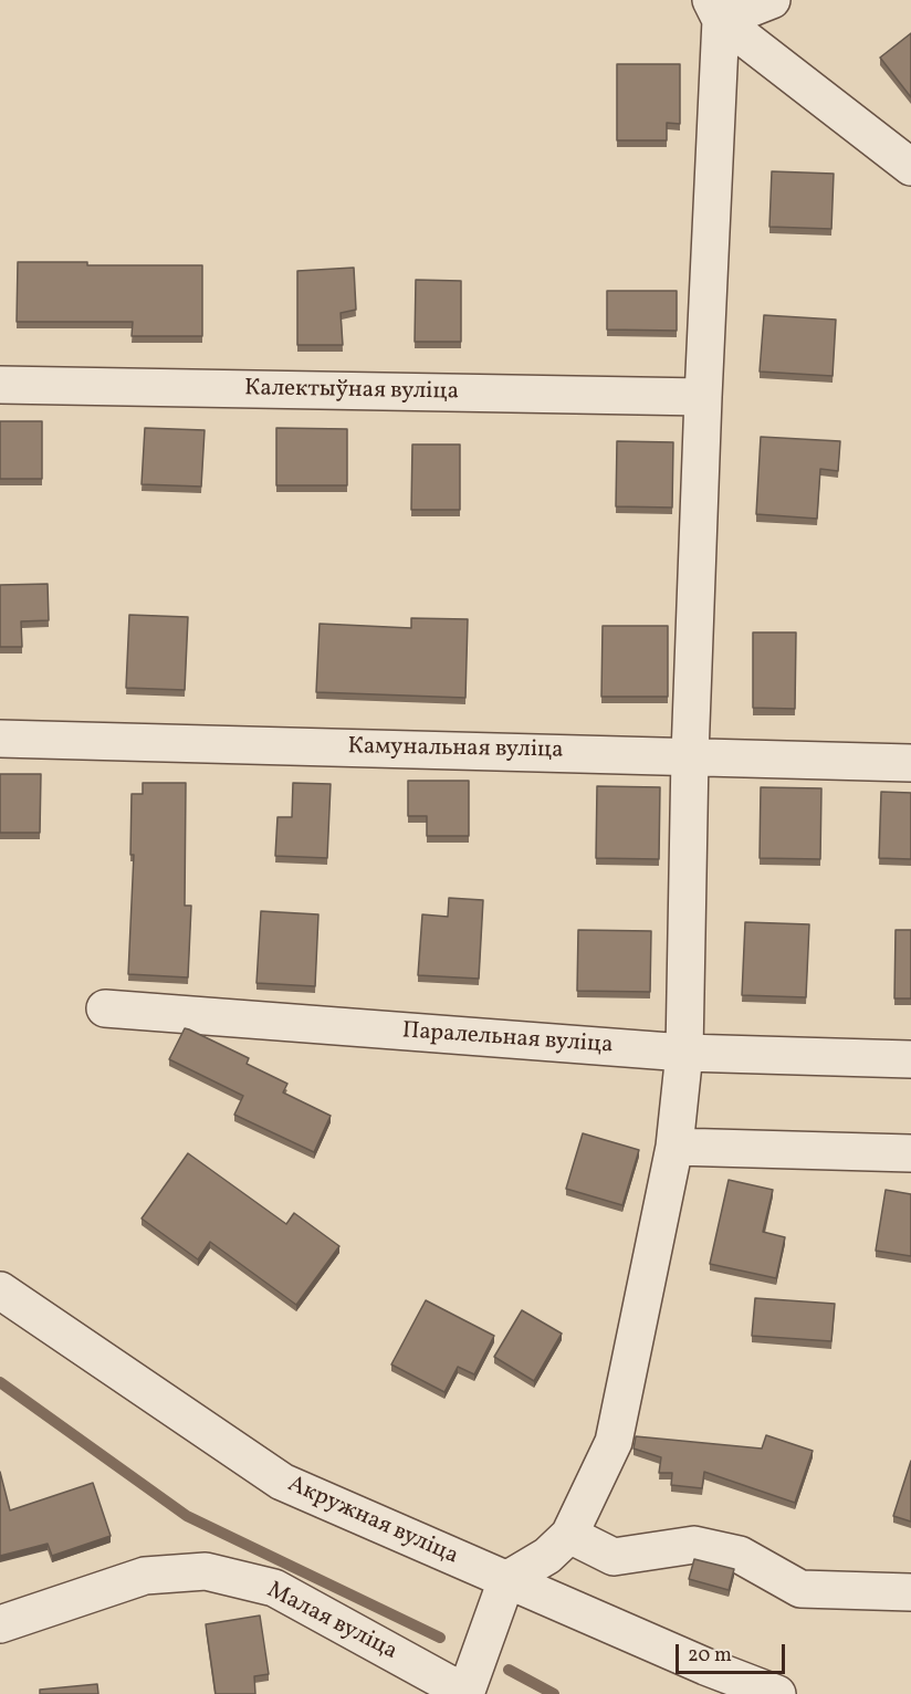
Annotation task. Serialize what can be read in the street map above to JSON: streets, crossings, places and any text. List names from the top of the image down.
{
  "streets": {
    "street": [
      "Калектыўная вуліца",
      "Камунальная вуліца",
      "Паралельная вуліца",
      "Акружная вуліца",
      "Малая вуліца"
    ]
  },
  "scale_bar": "20 m"
}
